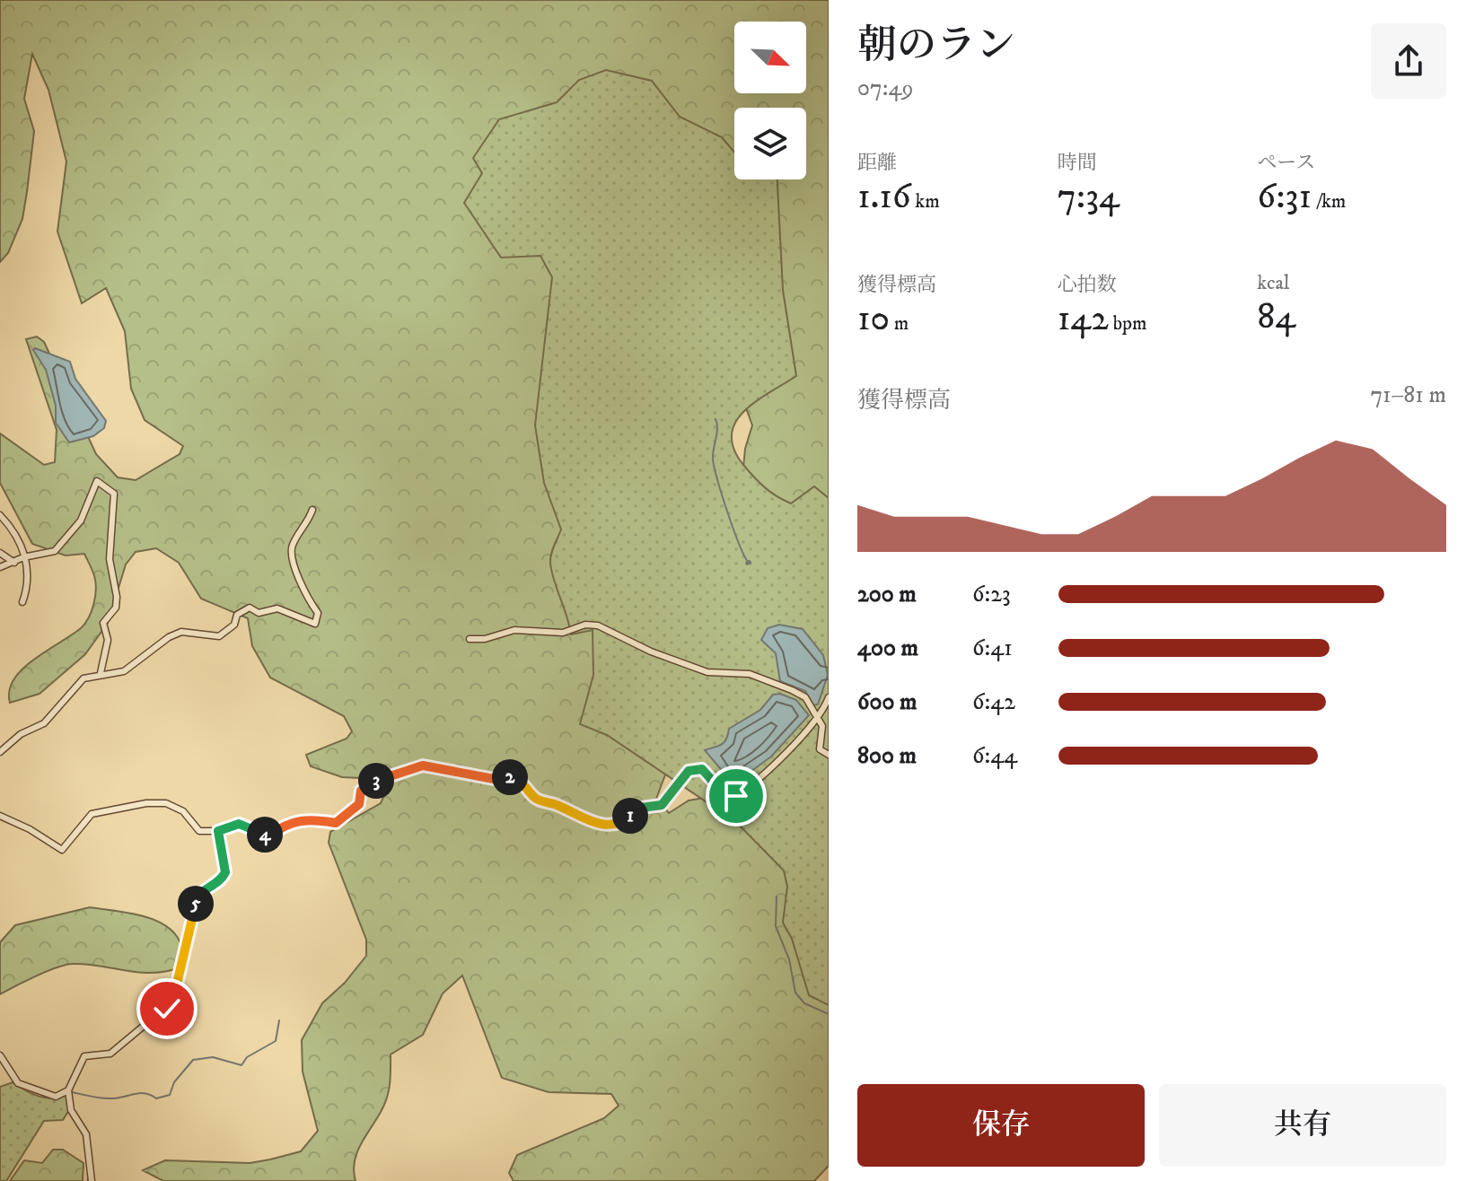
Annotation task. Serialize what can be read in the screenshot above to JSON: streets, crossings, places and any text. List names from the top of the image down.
{
  "north": "bottom right",
  "page": {
    "heading": ["朝のラン", "07:49"],
    "stats": [
      ["距離", "1.16 km"],
      ["時間", "7:34"],
      ["ペース", "6:31 /km"],
      ["獲得標高", "10 m"],
      ["心拍数", "142 bpm"],
      ["kcal", "84"]
    ],
    "chart": ["獲得標高", "71–81 m"],
    "list": [
      {
        "name": "200 m",
        "note": "6:23"
      },
      {
        "name": "400 m",
        "note": "6:41"
      },
      {
        "name": "600 m",
        "note": "6:42"
      },
      {
        "name": "800 m",
        "note": "6:44"
      }
    ],
    "pins": [
      "2",
      "3",
      "1",
      "4",
      "5"
    ],
    "buttons": ["保存", "共有"]
  }
}
